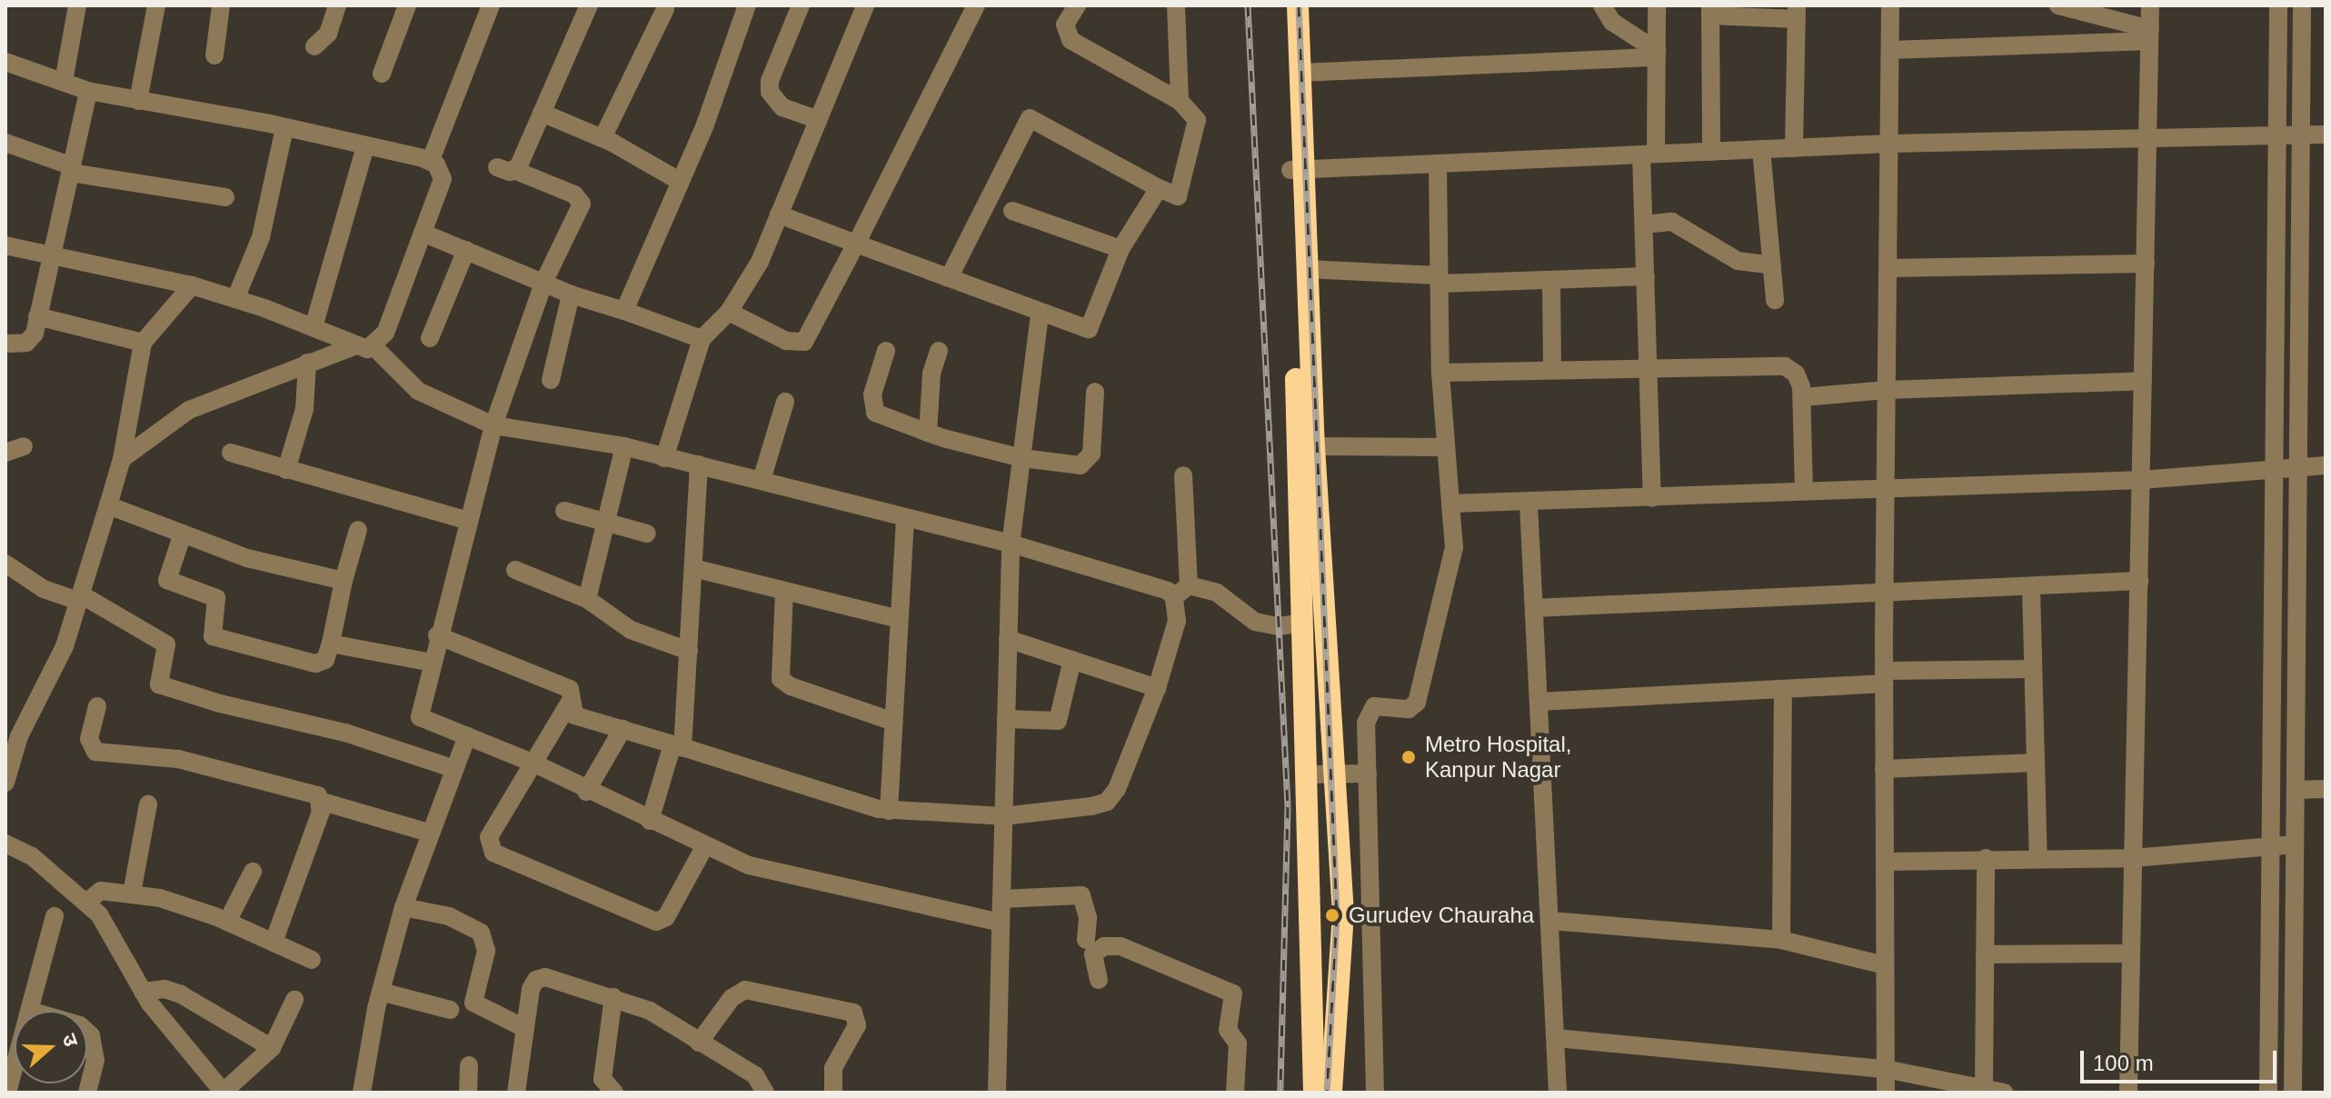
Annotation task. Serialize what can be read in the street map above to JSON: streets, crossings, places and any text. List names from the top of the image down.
{
  "places": ["Metro Hospital, Kanpur Nagar", "Gurudev Chauraha"],
  "scale_bar": "100 m",
  "north": "right"
}
